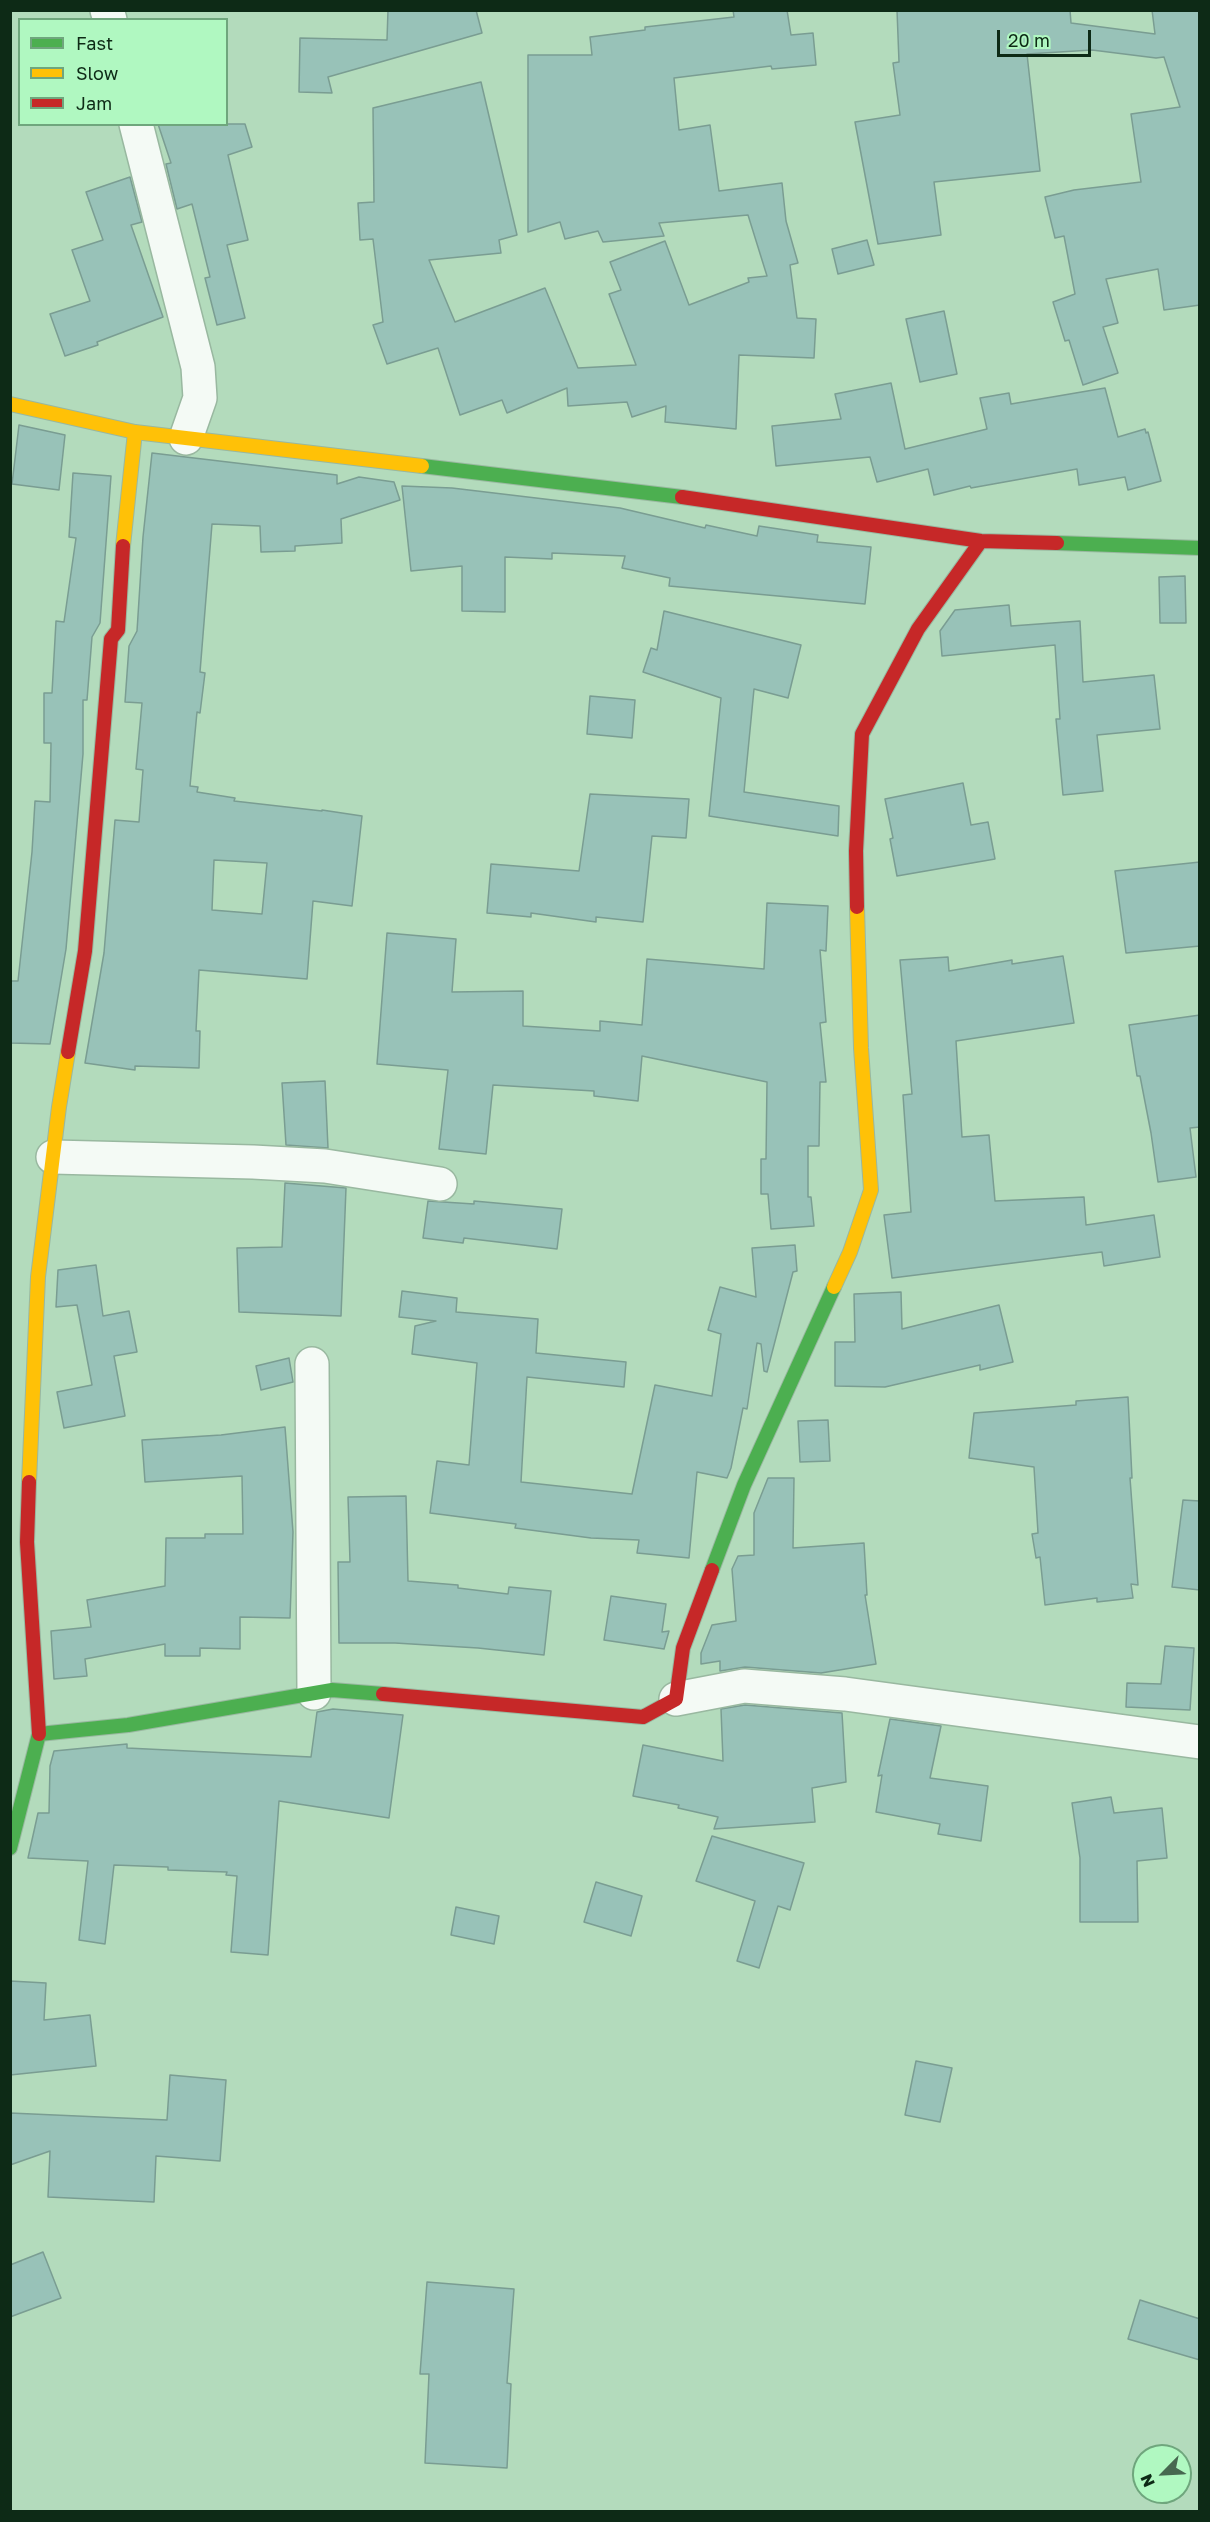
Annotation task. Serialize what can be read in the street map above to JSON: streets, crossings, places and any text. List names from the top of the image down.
{
  "legend": ["Fast", "Slow", "Jam"],
  "scale_bar": "20 m",
  "north": "bottom left"
}
